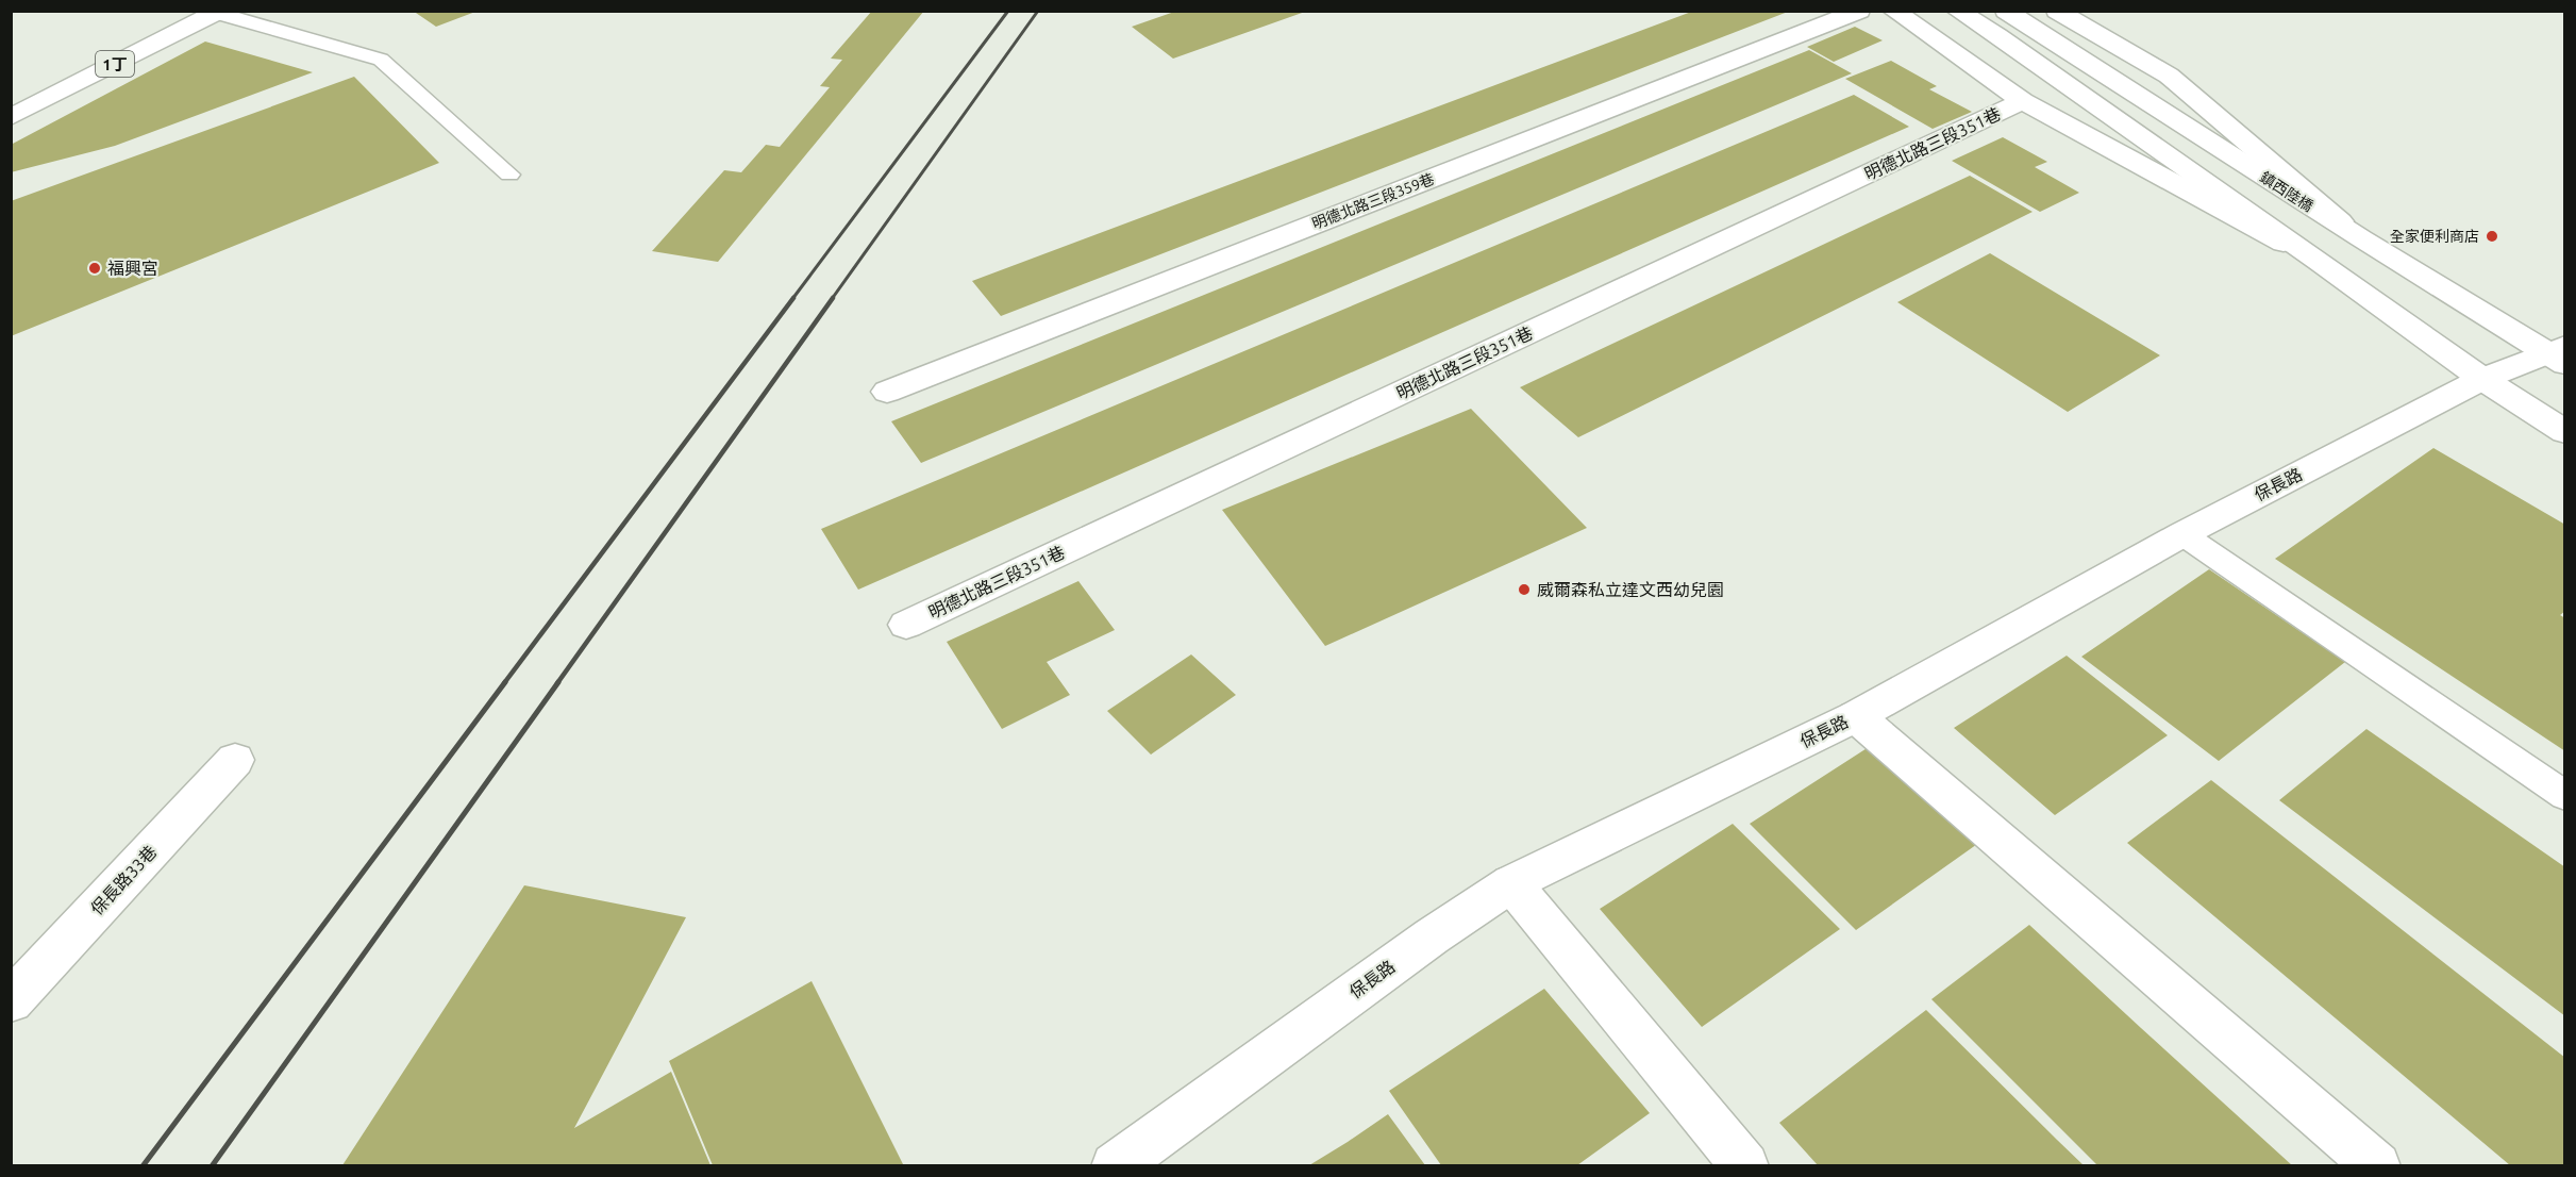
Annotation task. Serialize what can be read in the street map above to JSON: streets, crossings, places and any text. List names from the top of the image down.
{
  "streets": {
    "street": [
      "1丁",
      "明德北路三段351巷",
      "鎮西陸橋",
      "明德北路三段359巷",
      "保長路",
      "保長路33巷"
    ]
  },
  "crossings": [
    ["鎮西陸橋", "保長路"]
  ],
  "places": ["全家便利商店", "福興宮", "威爾森私立達文西幼兒園"]
}
